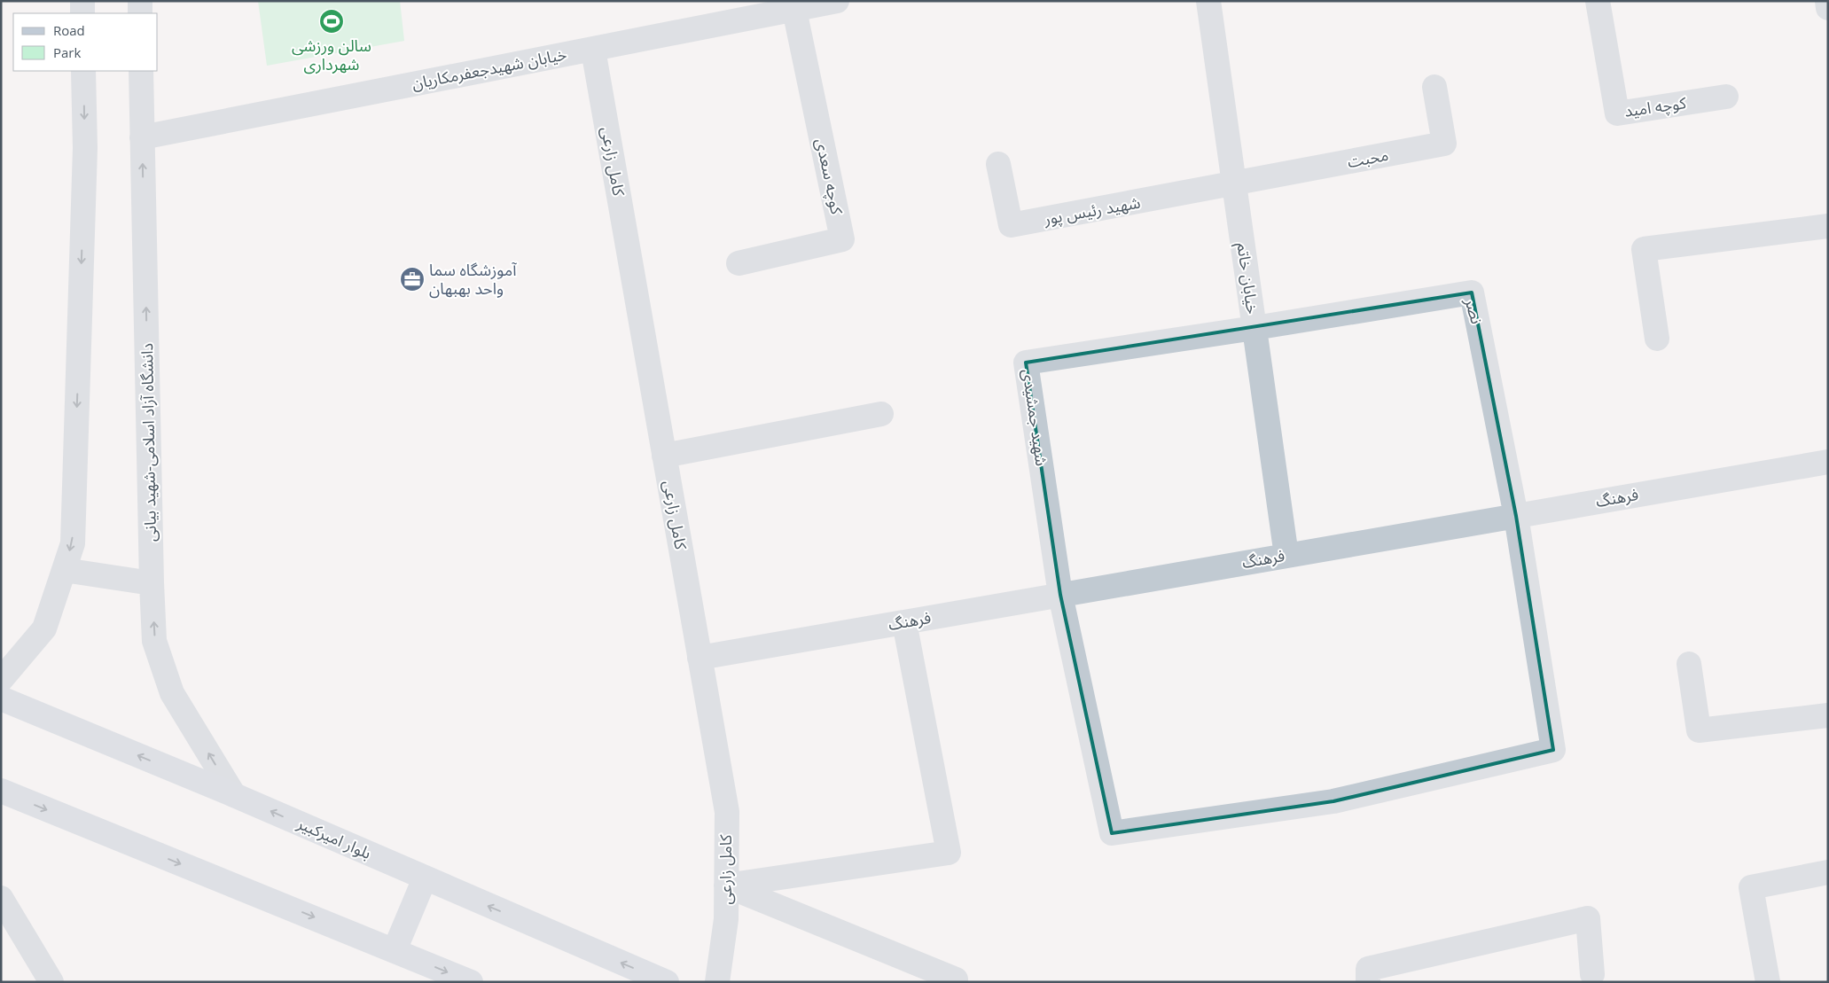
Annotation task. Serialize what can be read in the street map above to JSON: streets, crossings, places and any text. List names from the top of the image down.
{
  "streets": {
    "main road": ["بلوار امیرکبیر"],
    "street": [
      "خیابان شهیدجعفرمکاریان",
      "کوچه امید",
      "محبت",
      "کامل زارعی",
      "کوچه سعدی",
      "شهید رئیس پور",
      "خیابان خاتم",
      "نصر",
      "شهید جمشیدی",
      "دانشگاه آزاد اسلامی-شهید بیانی",
      "فرهنگ"
    ]
  },
  "crossings": [
    ["خیابان شهیدجعفرمکاریان", "کامل زارعی"],
    ["خیابان شهیدجعفرمکاریان", "کوچه سعدی"],
    ["خیابان شهیدجعفرمکاریان", "دانشگاه آزاد اسلامی-شهید بیانی"],
    ["محبت", "شهید رئیس پور"],
    ["محبت", "خیابان خاتم"],
    ["کامل زارعی", "فرهنگ"],
    ["شهید رئیس پور", "خیابان خاتم"],
    ["خیابان خاتم", "نصر"],
    ["خیابان خاتم", "شهید جمشیدی"],
    ["خیابان خاتم", "فرهنگ"],
    ["نصر", "شهید جمشیدی"],
    ["نصر", "فرهنگ"],
    ["شهید جمشیدی", "فرهنگ"],
    ["دانشگاه آزاد اسلامی-شهید بیانی", "بلوار امیرکبیر"]
  ],
  "places": {
    "sports": ["سالن ورزشی شهرداری"],
    "office": ["آموزشگاه سما واحد بهبهان"]
  },
  "legend": ["Road", "Park"]
}
